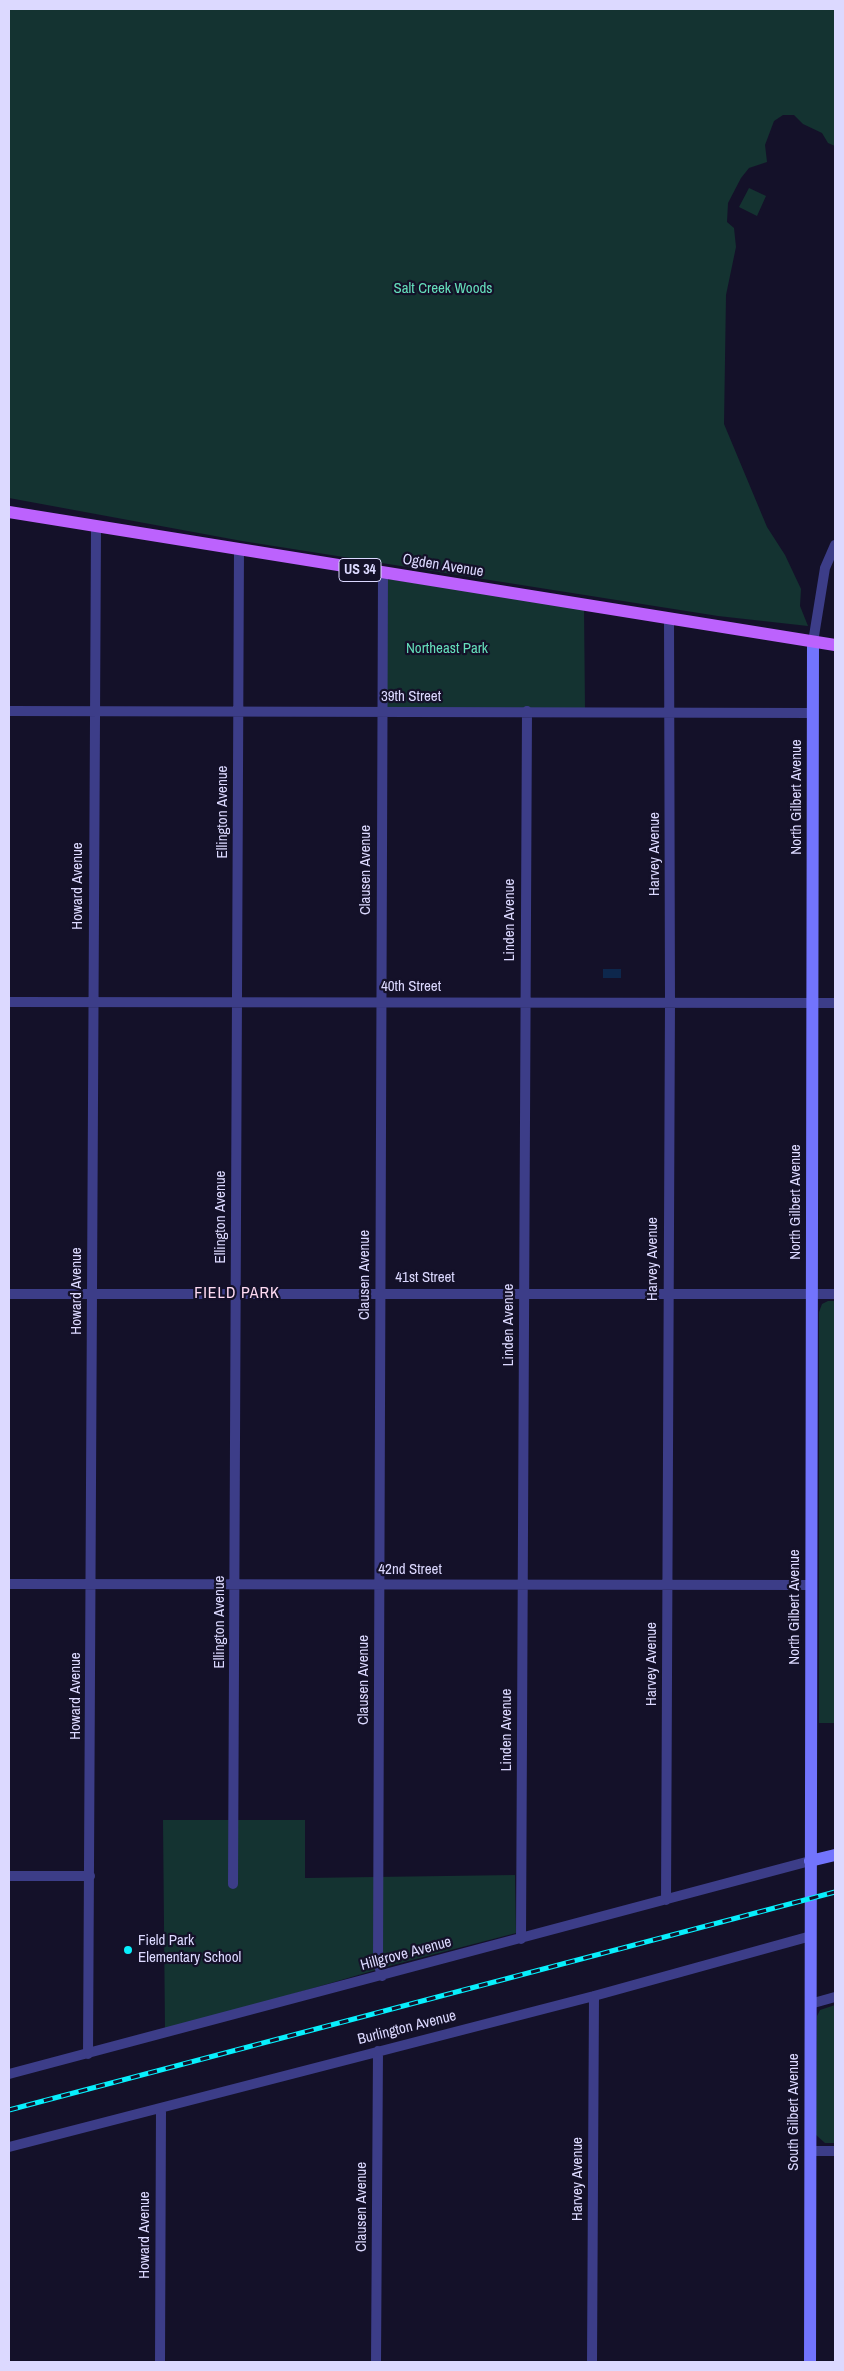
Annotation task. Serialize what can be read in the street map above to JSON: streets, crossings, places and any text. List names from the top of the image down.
{
  "streets": {
    "main road": ["Ogden Avenue", "US 34"],
    "street": [
      "39th Street",
      "North Gilbert Avenue",
      "Ellington Avenue",
      "Harvey Avenue",
      "Clausen Avenue",
      "Howard Avenue",
      "Linden Avenue",
      "40th Street",
      "41st Street",
      "42nd Street",
      "Hillgrove Avenue",
      "Burlington Avenue",
      "South Gilbert Avenue"
    ]
  },
  "crossings": [
    ["Ogden Avenue", "US 34"],
    ["Ogden Avenue", "North Gilbert Avenue"],
    ["Ogden Avenue", "Ellington Avenue"],
    ["Ogden Avenue", "Harvey Avenue"],
    ["Ogden Avenue", "Clausen Avenue"],
    ["Ogden Avenue", "Howard Avenue"],
    ["US 34", "North Gilbert Avenue"],
    ["39th Street", "North Gilbert Avenue"],
    ["39th Street", "Ellington Avenue"],
    ["39th Street", "Harvey Avenue"],
    ["39th Street", "Clausen Avenue"],
    ["39th Street", "Howard Avenue"],
    ["39th Street", "Linden Avenue"],
    ["North Gilbert Avenue", "40th Street"],
    ["North Gilbert Avenue", "41st Street"],
    ["North Gilbert Avenue", "42nd Street"],
    ["North Gilbert Avenue", "Hillgrove Avenue"],
    ["North Gilbert Avenue", "South Gilbert Avenue"],
    ["Ellington Avenue", "40th Street"],
    ["Ellington Avenue", "41st Street"],
    ["Ellington Avenue", "42nd Street"],
    ["Harvey Avenue", "40th Street"],
    ["Harvey Avenue", "41st Street"],
    ["Harvey Avenue", "42nd Street"],
    ["Harvey Avenue", "Hillgrove Avenue"],
    ["Harvey Avenue", "Burlington Avenue"],
    ["Clausen Avenue", "40th Street"],
    ["Clausen Avenue", "41st Street"],
    ["Clausen Avenue", "42nd Street"],
    ["Clausen Avenue", "Hillgrove Avenue"],
    ["Clausen Avenue", "Burlington Avenue"],
    ["Howard Avenue", "40th Street"],
    ["Howard Avenue", "41st Street"],
    ["Howard Avenue", "42nd Street"],
    ["Howard Avenue", "Hillgrove Avenue"],
    ["Howard Avenue", "Burlington Avenue"],
    ["Linden Avenue", "40th Street"],
    ["Linden Avenue", "41st Street"],
    ["Linden Avenue", "42nd Street"],
    ["Linden Avenue", "Hillgrove Avenue"],
    ["Hillgrove Avenue", "South Gilbert Avenue"],
    ["Burlington Avenue", "South Gilbert Avenue"]
  ],
  "districts": ["FIELD PARK"],
  "parks": ["Salt Creek Woods", "Northeast Park"],
  "places": ["Field Park Elementary School"]
}
